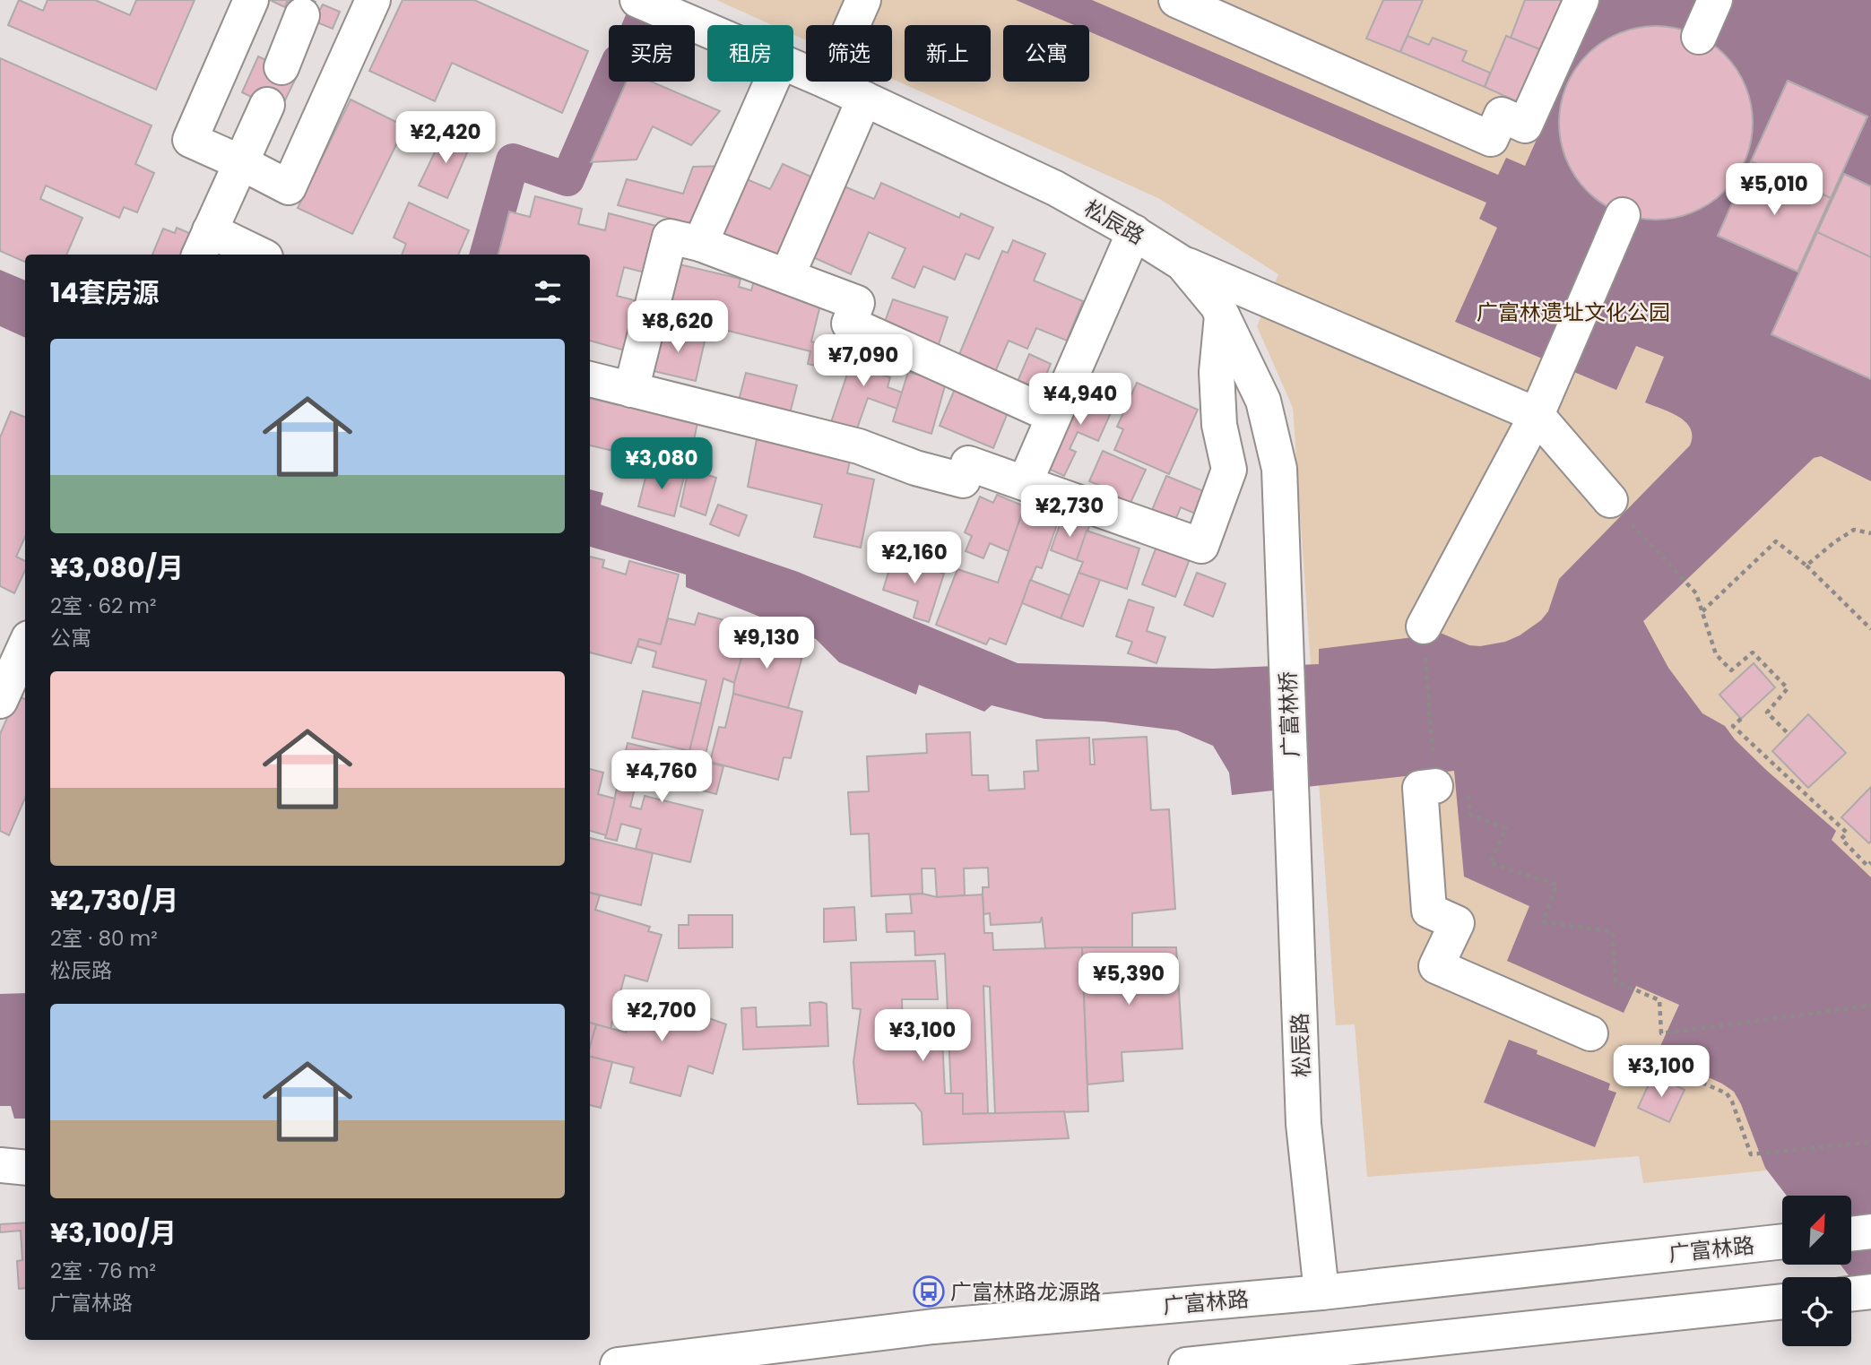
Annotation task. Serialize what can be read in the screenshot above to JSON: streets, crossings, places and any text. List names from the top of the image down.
{
  "streets": {
    "street": ["松辰路", "广富林桥", "广富林路"]
  },
  "crossings": [
    ["松辰路", "广富林桥"],
    ["松辰路", "广富林路"]
  ],
  "parks": ["广富林遗址文化公园"],
  "places": {
    "bus stop": ["广富林路龙源路"]
  },
  "north": "top right",
  "page": {
    "chip": [
      "买房",
      "租房",
      "筛选",
      "新上",
      "公寓"
    ],
    "price": [
      "¥2,420",
      "¥5,010",
      "¥8,620",
      "¥7,090",
      "¥4,940",
      "¥3,080",
      "¥2,730",
      "¥2,160",
      "¥9,130",
      "¥4,760",
      "¥5,390",
      "¥2,700",
      "¥3,100",
      "¥3,100"
    ],
    "heading": "14套房源",
    "list": [
      {
        "name": "¥3,080/月",
        "note": "2室 · 62 m² · 公寓"
      },
      {
        "name": "¥2,730/月",
        "note": "2室 · 80 m² · 松辰路"
      },
      {
        "name": "¥3,100/月",
        "note": "2室 · 76 m² · 广富林路"
      }
    ]
  }
}
